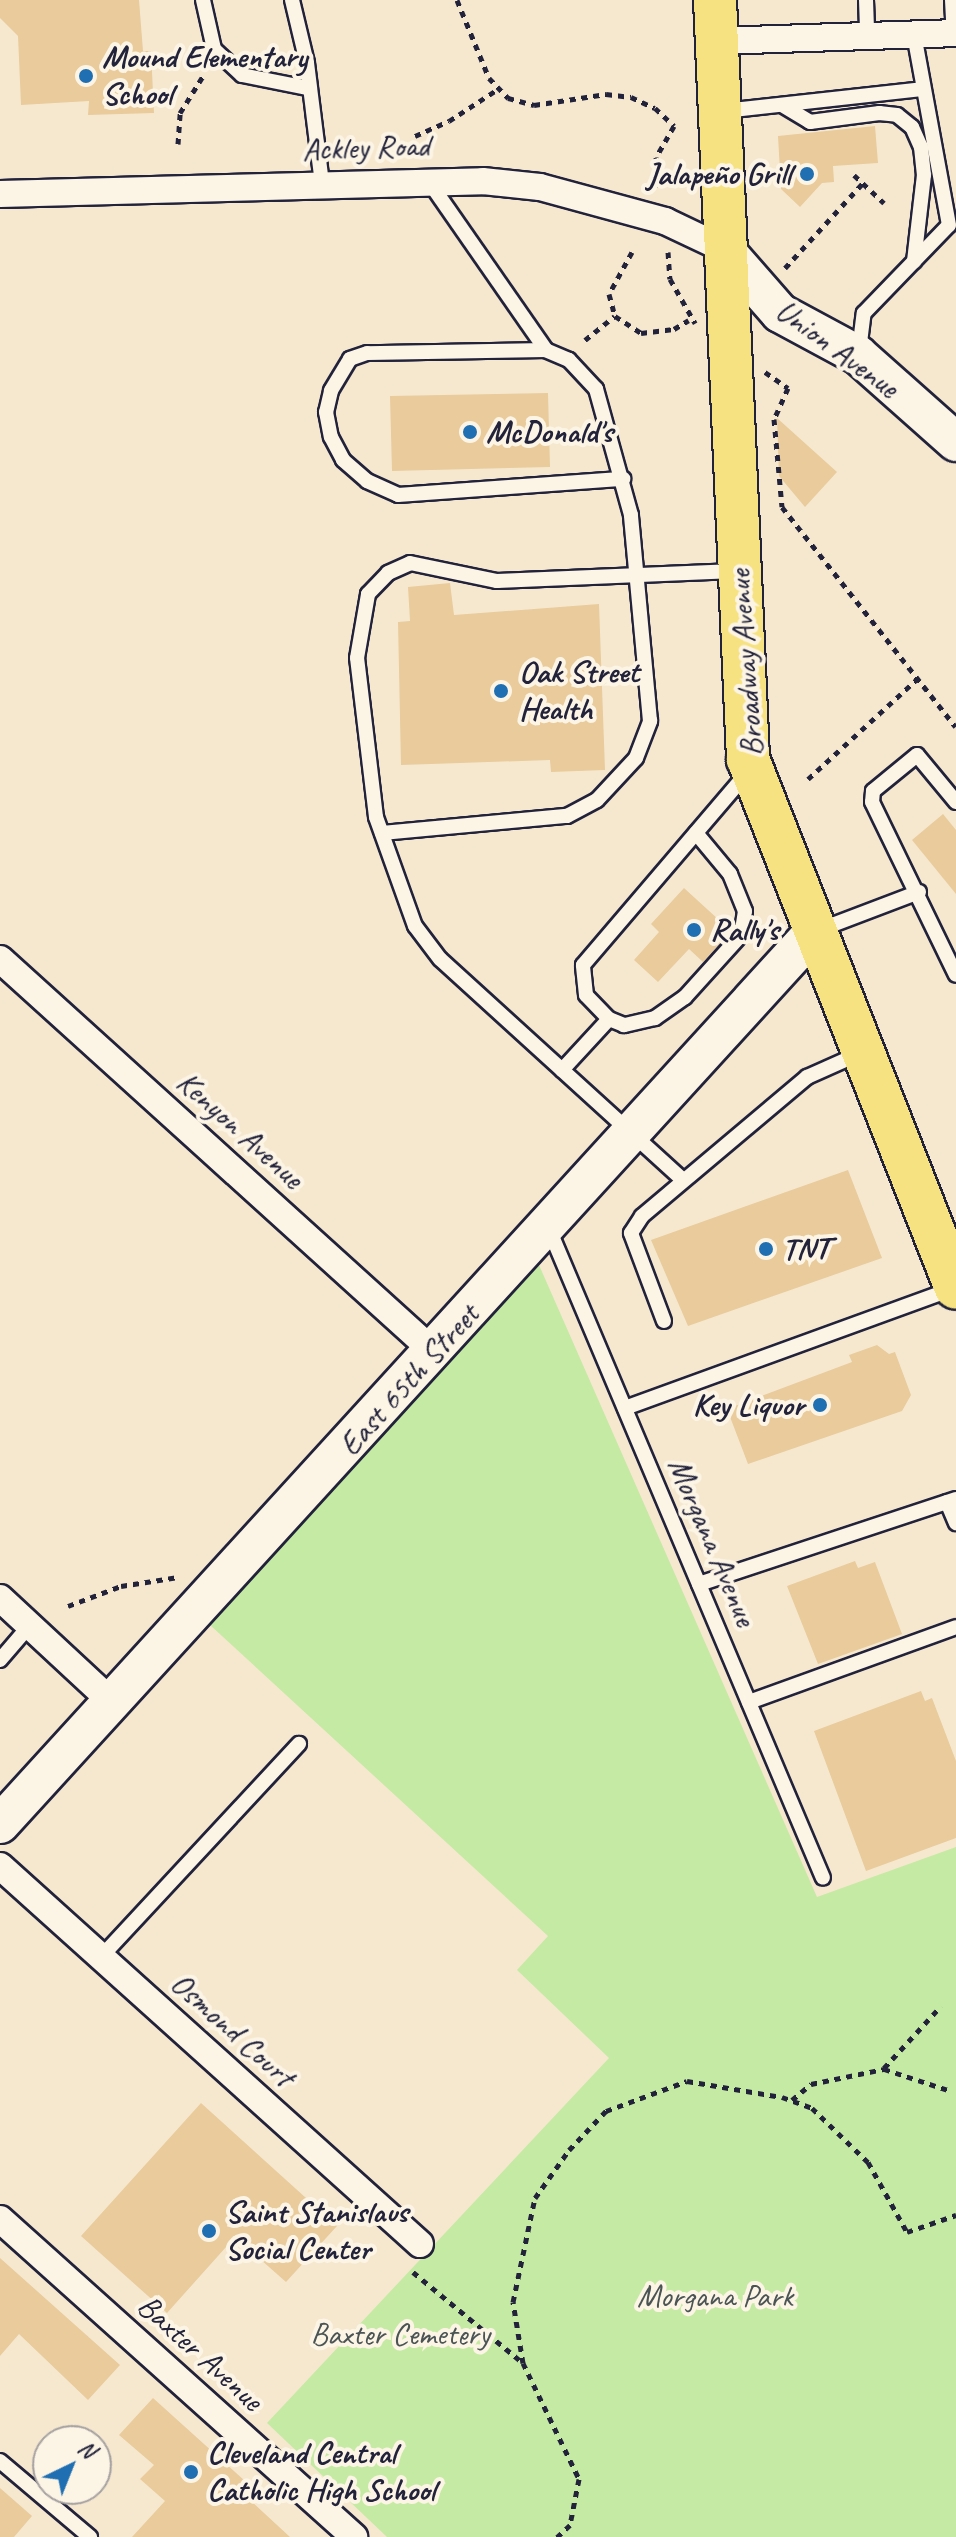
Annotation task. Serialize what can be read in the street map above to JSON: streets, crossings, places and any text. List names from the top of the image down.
{
  "streets": {
    "main road": ["Broadway Avenue"],
    "street": [
      "Ackley Road",
      "Union Avenue",
      "Kenyon Avenue",
      "East 65th Street",
      "Osmond Court",
      "Baxter Avenue"
    ],
    "lane": ["Morgana Avenue"]
  },
  "crossings": [
    ["Ackley Road", "Union Avenue"],
    ["Ackley Road", "Broadway Avenue"],
    ["Union Avenue", "Broadway Avenue"],
    ["Broadway Avenue", "East 65th Street"],
    ["Kenyon Avenue", "East 65th Street"],
    ["East 65th Street", "Morgana Avenue"]
  ],
  "parks": ["Morgana Park", "Baxter Cemetery"],
  "places": [
    "Mound Elementary School",
    "Jalapeño Grill",
    "McDonald's",
    "Oak Street Health",
    "Rally's",
    "TNT",
    "Key Liquor",
    "Saint Stanislaus Social Center",
    "Cleveland Central Catholic High School"
  ],
  "north": "top right"
}
